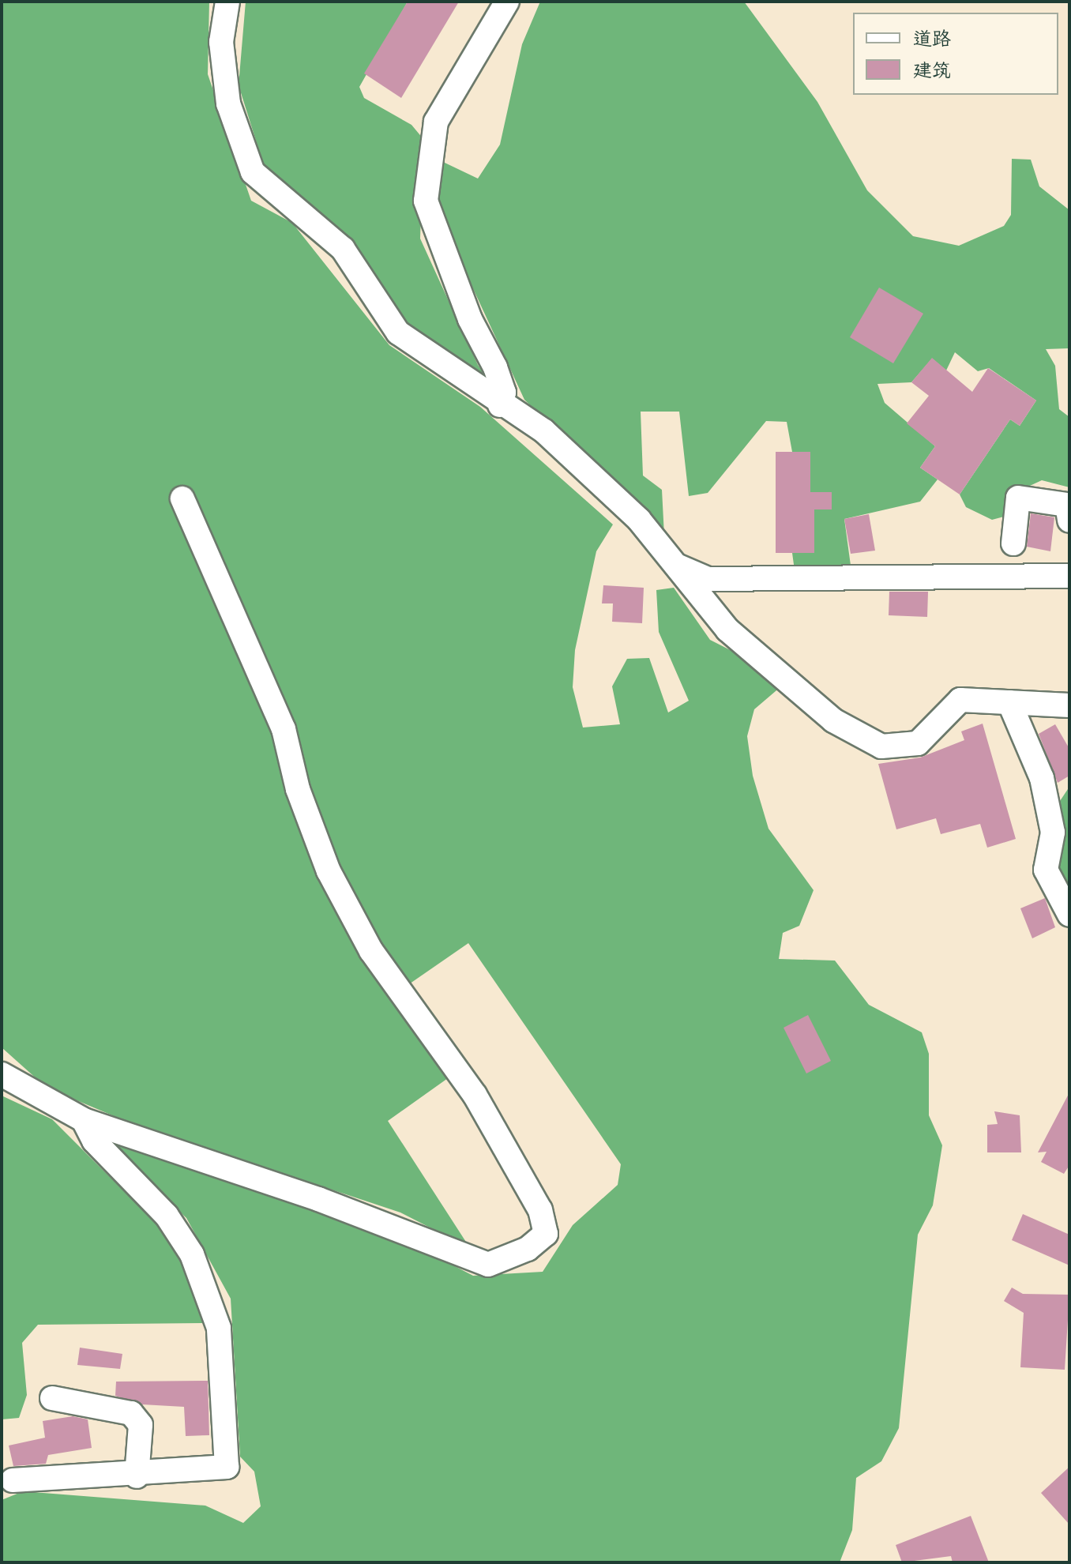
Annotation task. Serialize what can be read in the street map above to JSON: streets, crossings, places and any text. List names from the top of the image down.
{
  "legend": ["道路", "建筑"]
}
